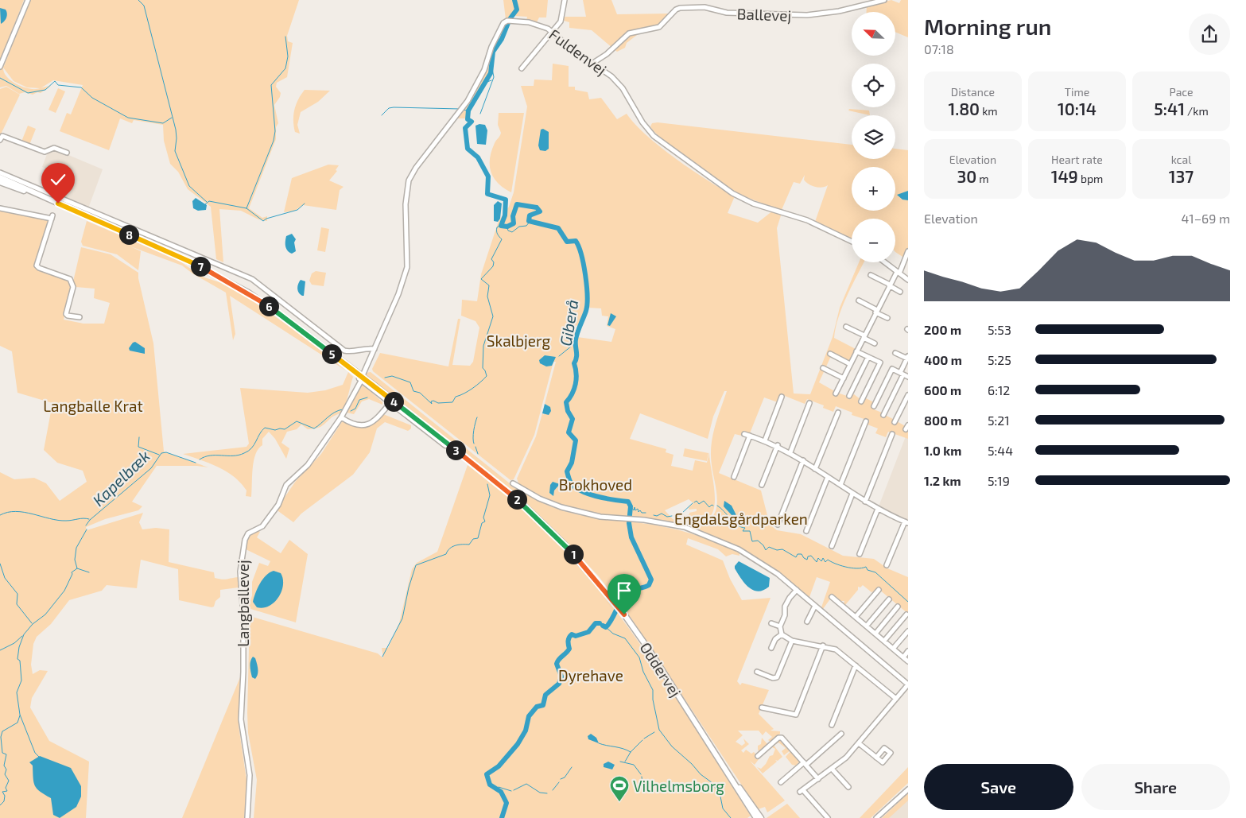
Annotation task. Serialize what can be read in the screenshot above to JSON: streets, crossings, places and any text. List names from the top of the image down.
{
  "streets": {
    "main road": ["Oddervej"],
    "street": ["Ballevej", "Fuldenvej", "Langballevej"]
  },
  "crossings": [
    ["Ballevej", "Fuldenvej"]
  ],
  "water": ["Giberå", "Kapelbæk"],
  "parks": [
    "Skalbjerg",
    "Langballe Krat",
    "Brokhoved",
    "Engdalsgårdparken",
    "Dyrehave"
  ],
  "places": {
    "sports": ["Vilhelmsborg"]
  },
  "north": "top left",
  "page": {
    "heading": ["Morning run", "07:18"],
    "map_buttons": ["+", "−"],
    "stats": [
      ["Distance", "1.80 km"],
      ["Time", "10:14"],
      ["Pace", "5:41 /km"],
      ["Elevation", "30 m"],
      ["Heart rate", "149 bpm"],
      ["kcal", "137"]
    ],
    "chart": ["Elevation", "41–69 m"],
    "pins": [
      "8",
      "7",
      "6",
      "5",
      "4",
      "3",
      "2",
      "1"
    ],
    "list": [
      {
        "name": "200 m",
        "note": "5:53"
      },
      {
        "name": "400 m",
        "note": "5:25"
      },
      {
        "name": "600 m",
        "note": "6:12"
      },
      {
        "name": "800 m",
        "note": "5:21"
      },
      {
        "name": "1.0 km",
        "note": "5:44"
      },
      {
        "name": "1.2 km",
        "note": "5:19"
      }
    ],
    "buttons": ["Save", "Share"]
  }
}
